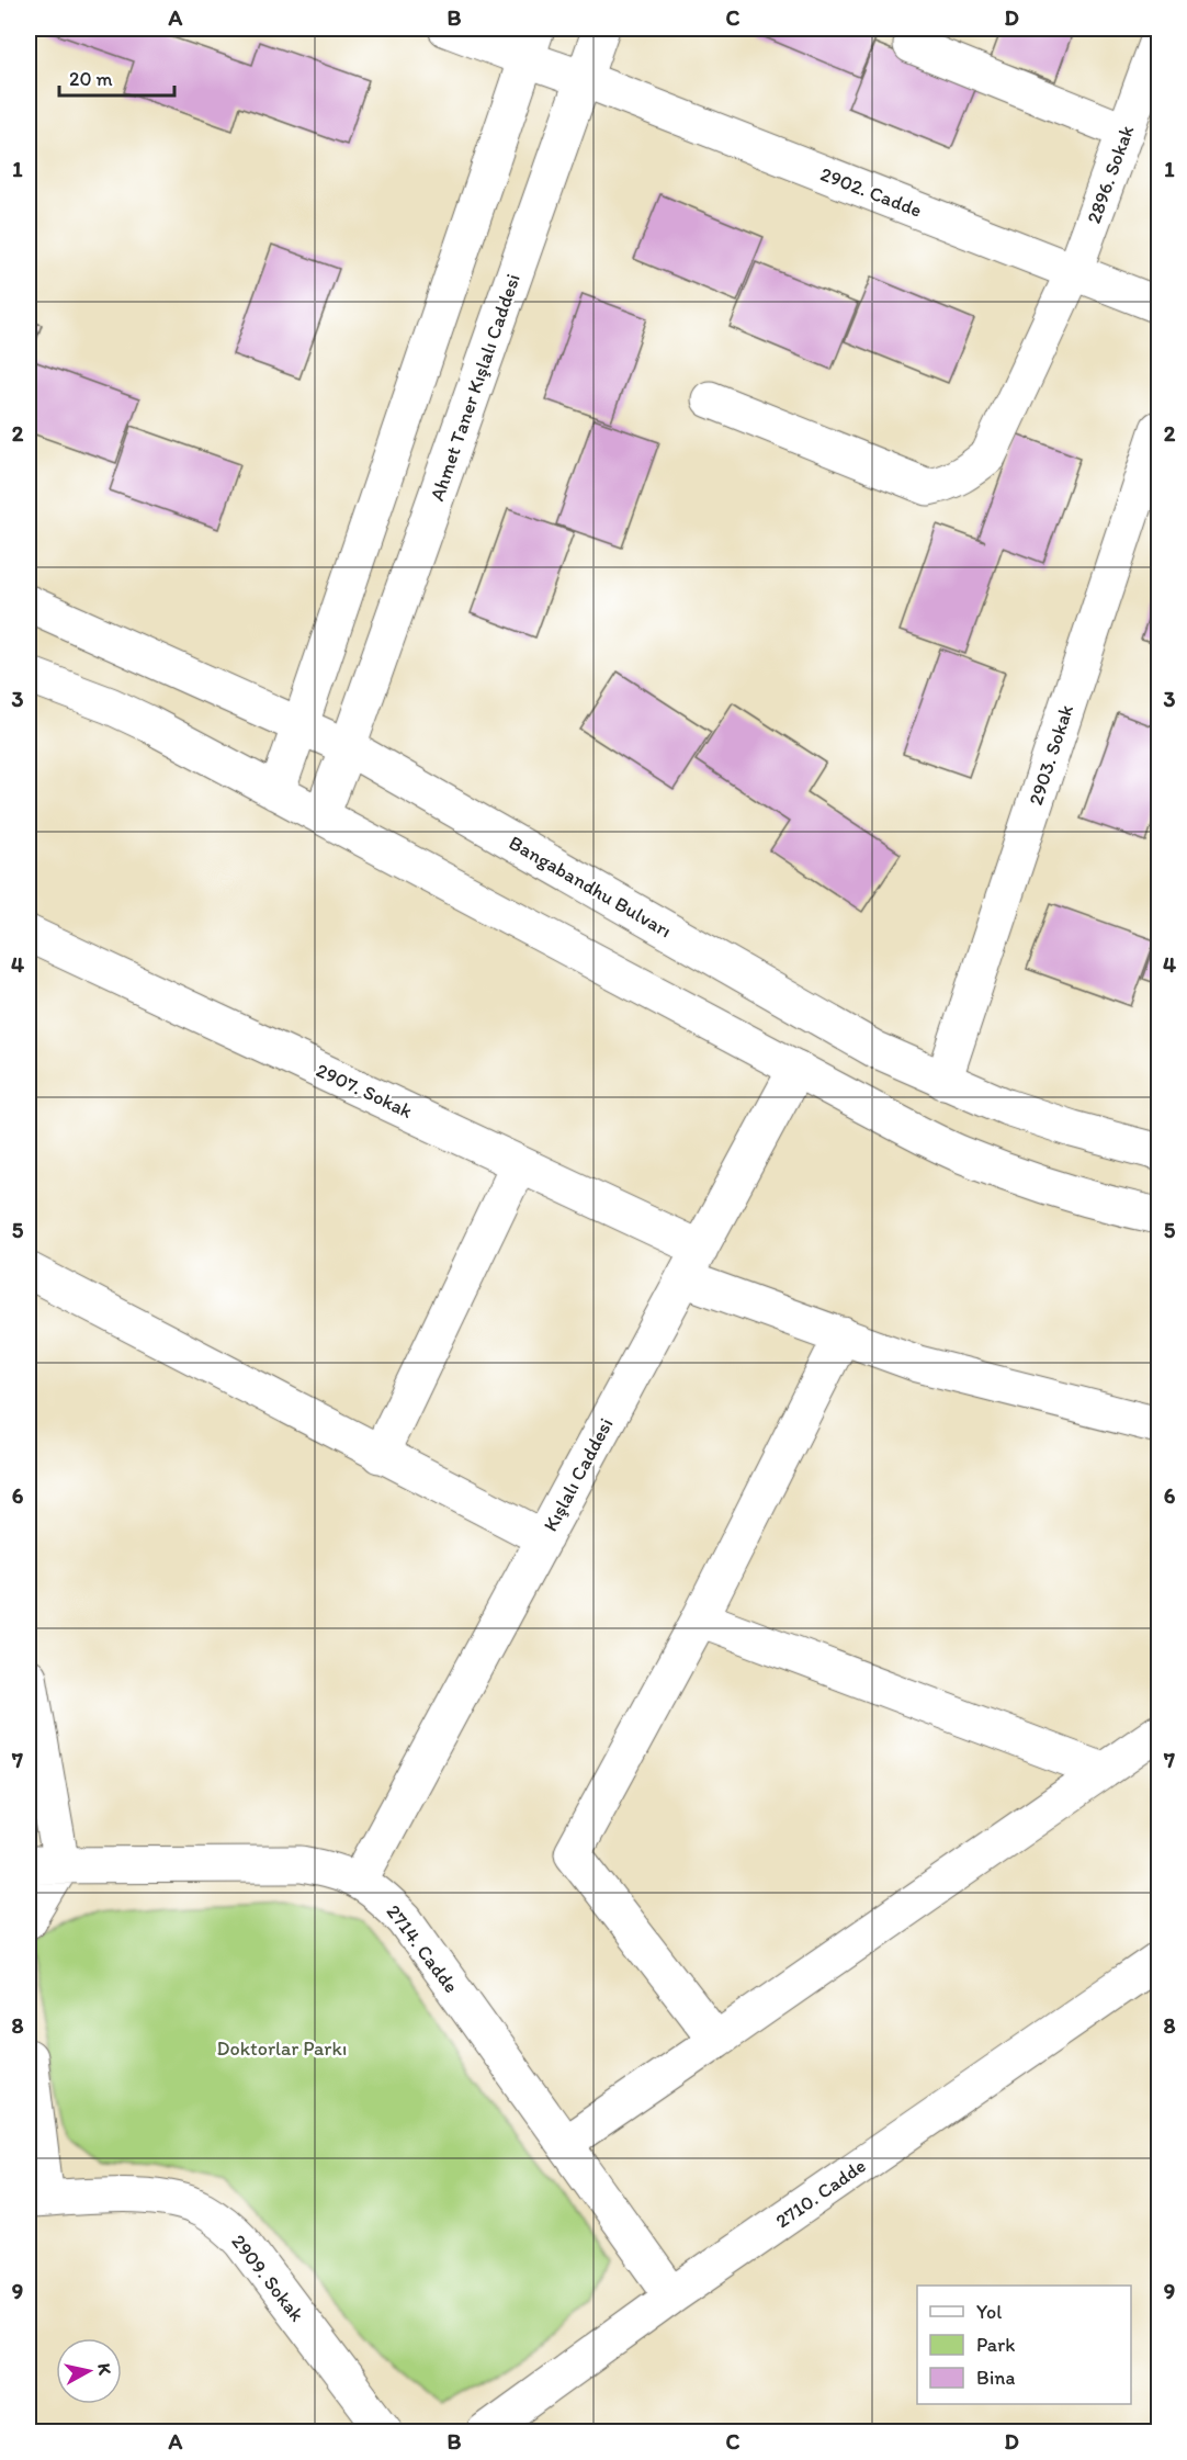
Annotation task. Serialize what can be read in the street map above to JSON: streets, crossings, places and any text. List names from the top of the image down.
{
  "streets": {
    "street": [
      "2896. Sokak",
      "2902. Cadde",
      "Ahmet Taner Kışlalı Caddesi",
      "2903. Sokak",
      "Bangabandhu Bulvarı",
      "2907. Sokak",
      "Kışlalı Caddesi",
      "2714. Cadde",
      "2710. Cadde",
      "2909. Sokak"
    ]
  },
  "crossings": [
    ["2896. Sokak", "2902. Cadde"],
    ["2902. Cadde", "Ahmet Taner Kışlalı Caddesi"],
    ["Ahmet Taner Kışlalı Caddesi", "Bangabandhu Bulvarı"],
    ["2903. Sokak", "Bangabandhu Bulvarı"],
    ["2907. Sokak", "Kışlalı Caddesi"],
    ["Kışlalı Caddesi", "2714. Cadde"],
    ["2714. Cadde", "2710. Cadde"]
  ],
  "parks": ["Doktorlar Parkı"],
  "legend": ["Yol", "Park", "Bina"],
  "scale_bar": "20 m",
  "north": "right",
  "grid": {
    "columns": [
      "A",
      "B",
      "C",
      "D"
    ],
    "rows": [
      "1",
      "2",
      "3",
      "4",
      "5",
      "6",
      "7",
      "8",
      "9"
    ]
  }
}
